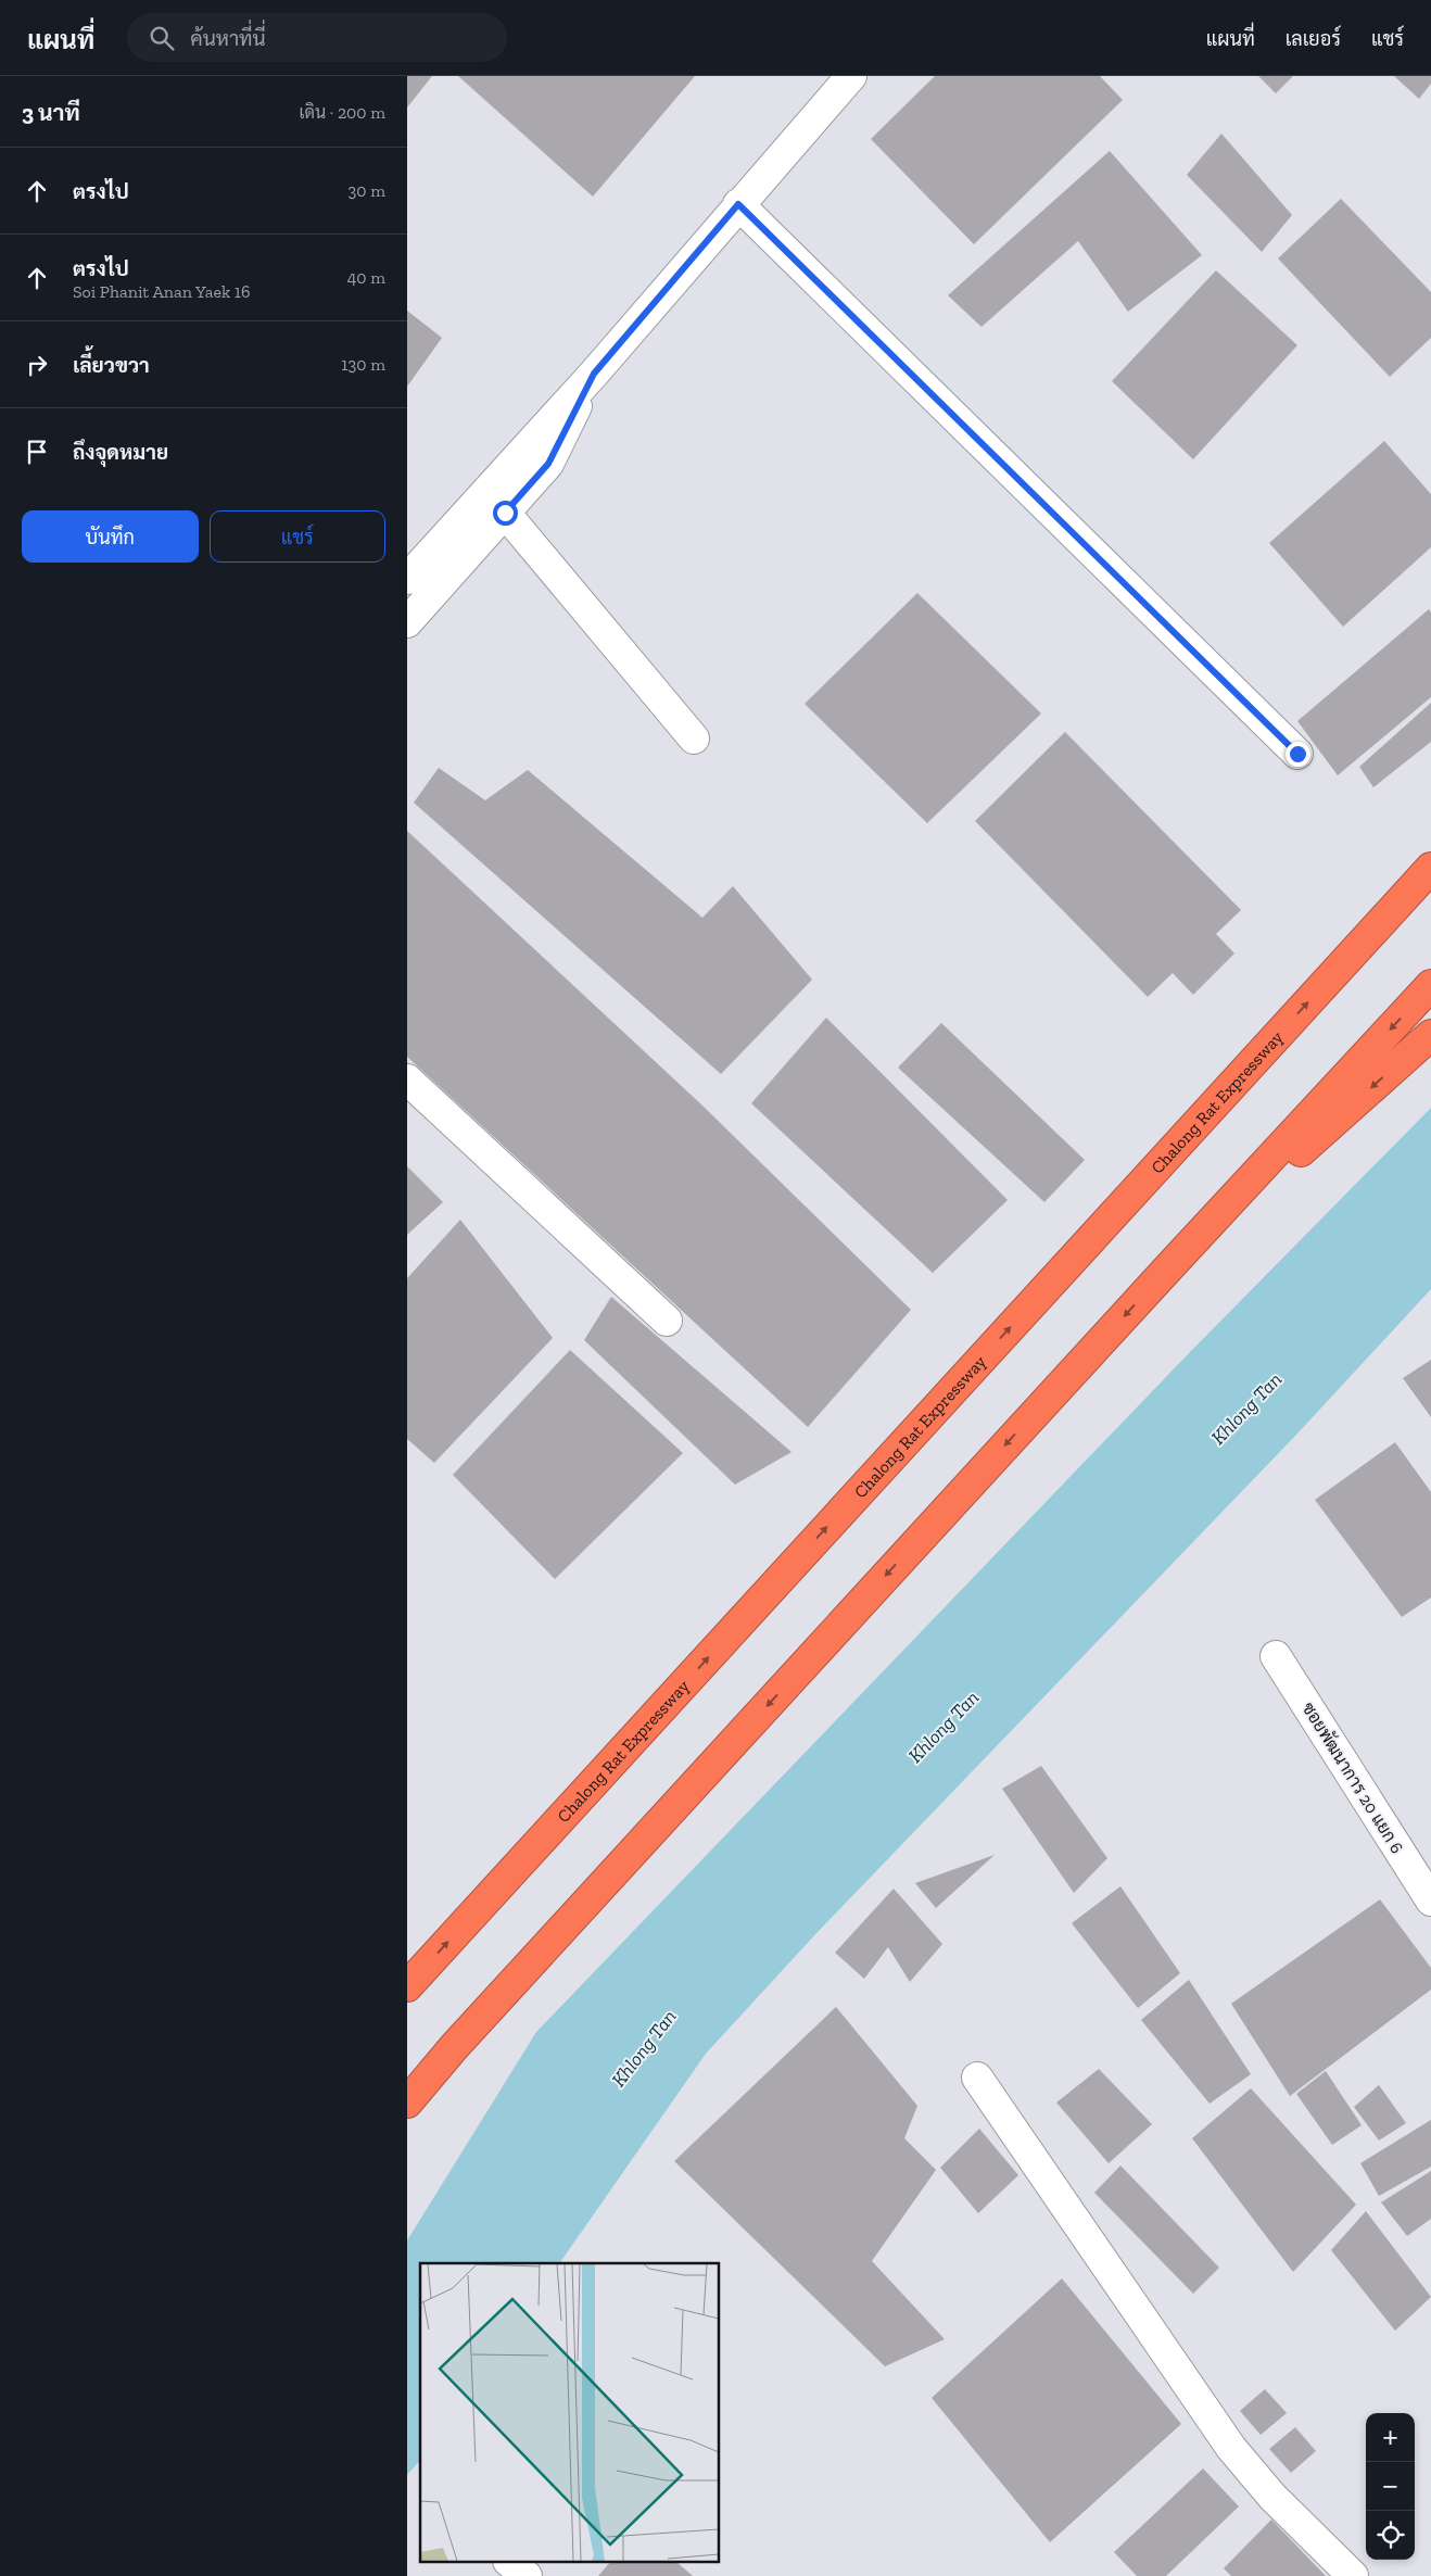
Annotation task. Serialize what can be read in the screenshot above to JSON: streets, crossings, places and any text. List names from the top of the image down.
{
  "streets": {
    "highway": ["Chalong Rat Expressway"],
    "street": ["ซอยพัฒนาการ 20 แยก 6"]
  },
  "water": ["Khlong Tan"],
  "page": {
    "header": "แผนที่",
    "search": "ค้นหาที่นี่",
    "nav": ["แผนที่", "เลเยอร์", "แชร์"],
    "heading": ["3 นาที", "เดิน · 200 m"],
    "list": [
      ["ตรงไป", "30 m"],
      ["ตรงไป", "Soi Phanit Anan Yaek 16", "40 m"],
      ["เลี้ยวขวา", "130 m"],
      "ถึงจุดหมาย"
    ],
    "buttons": ["บันทึก", "แชร์"],
    "map_buttons": ["+", "−"]
  }
}
